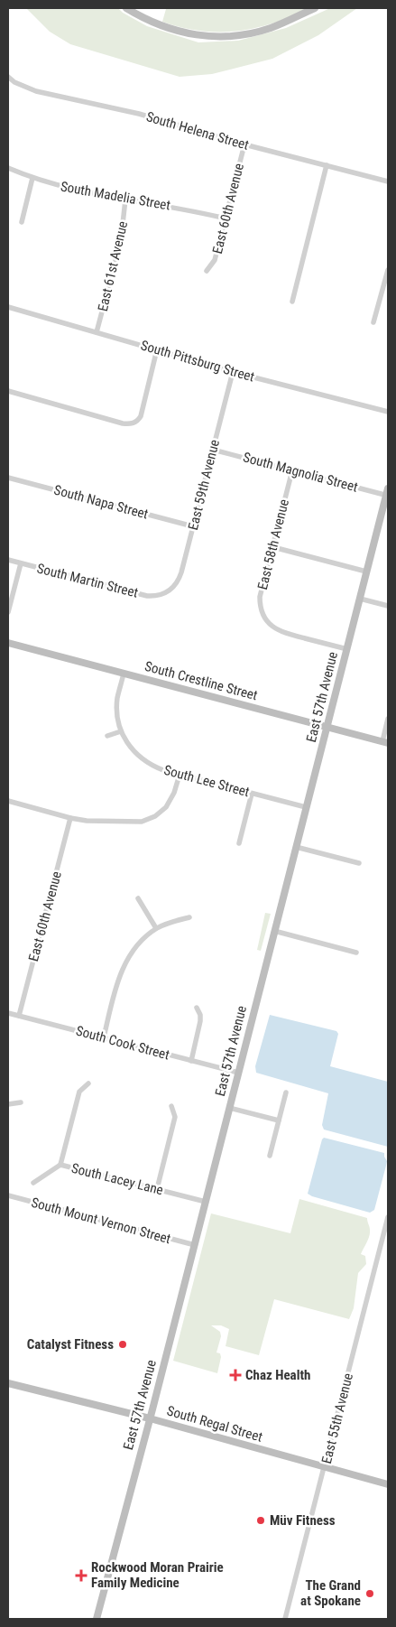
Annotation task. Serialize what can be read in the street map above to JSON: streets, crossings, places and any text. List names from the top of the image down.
{
  "streets": {
    "main road": ["South Crestline Street", "East 57th Avenue", "South Regal Street"],
    "street": [
      "South Helena Street",
      "South Madelia Street",
      "East 60th Avenue",
      "East 61st Avenue",
      "South Pittsburg Street",
      "South Magnolia Street",
      "East 59th Avenue",
      "South Napa Street",
      "East 58th Avenue",
      "South Martin Street",
      "South Lee Street",
      "South Cook Street",
      "South Lacey Lane",
      "South Mount Vernon Street",
      "East 55th Avenue"
    ]
  },
  "crossings": [
    ["South Helena Street", "East 60th Avenue"],
    ["South Madelia Street", "East 60th Avenue"],
    ["South Madelia Street", "East 61st Avenue"],
    ["East 60th Avenue", "South Cook Street"],
    ["East 61st Avenue", "South Pittsburg Street"],
    ["South Pittsburg Street", "East 59th Avenue"],
    ["South Magnolia Street", "East 59th Avenue"],
    ["South Magnolia Street", "East 58th Avenue"],
    ["South Magnolia Street", "East 57th Avenue"],
    ["East 59th Avenue", "South Napa Street"],
    ["East 59th Avenue", "South Martin Street"],
    ["East 58th Avenue", "East 57th Avenue"],
    ["South Crestline Street", "East 57th Avenue"],
    ["South Crestline Street", "South Lee Street"],
    ["East 57th Avenue", "South Lee Street"],
    ["East 57th Avenue", "South Cook Street"],
    ["East 57th Avenue", "South Lacey Lane"],
    ["East 57th Avenue", "South Mount Vernon Street"],
    ["East 57th Avenue", "South Regal Street"],
    ["East 55th Avenue", "South Regal Street"]
  ],
  "places": {
    "other": ["Catalyst Fitness", "Müv Fitness", "The Grand at Spokane"],
    "health": ["Chaz Health", "Rockwood Moran Prairie Family Medicine"]
  }
}
